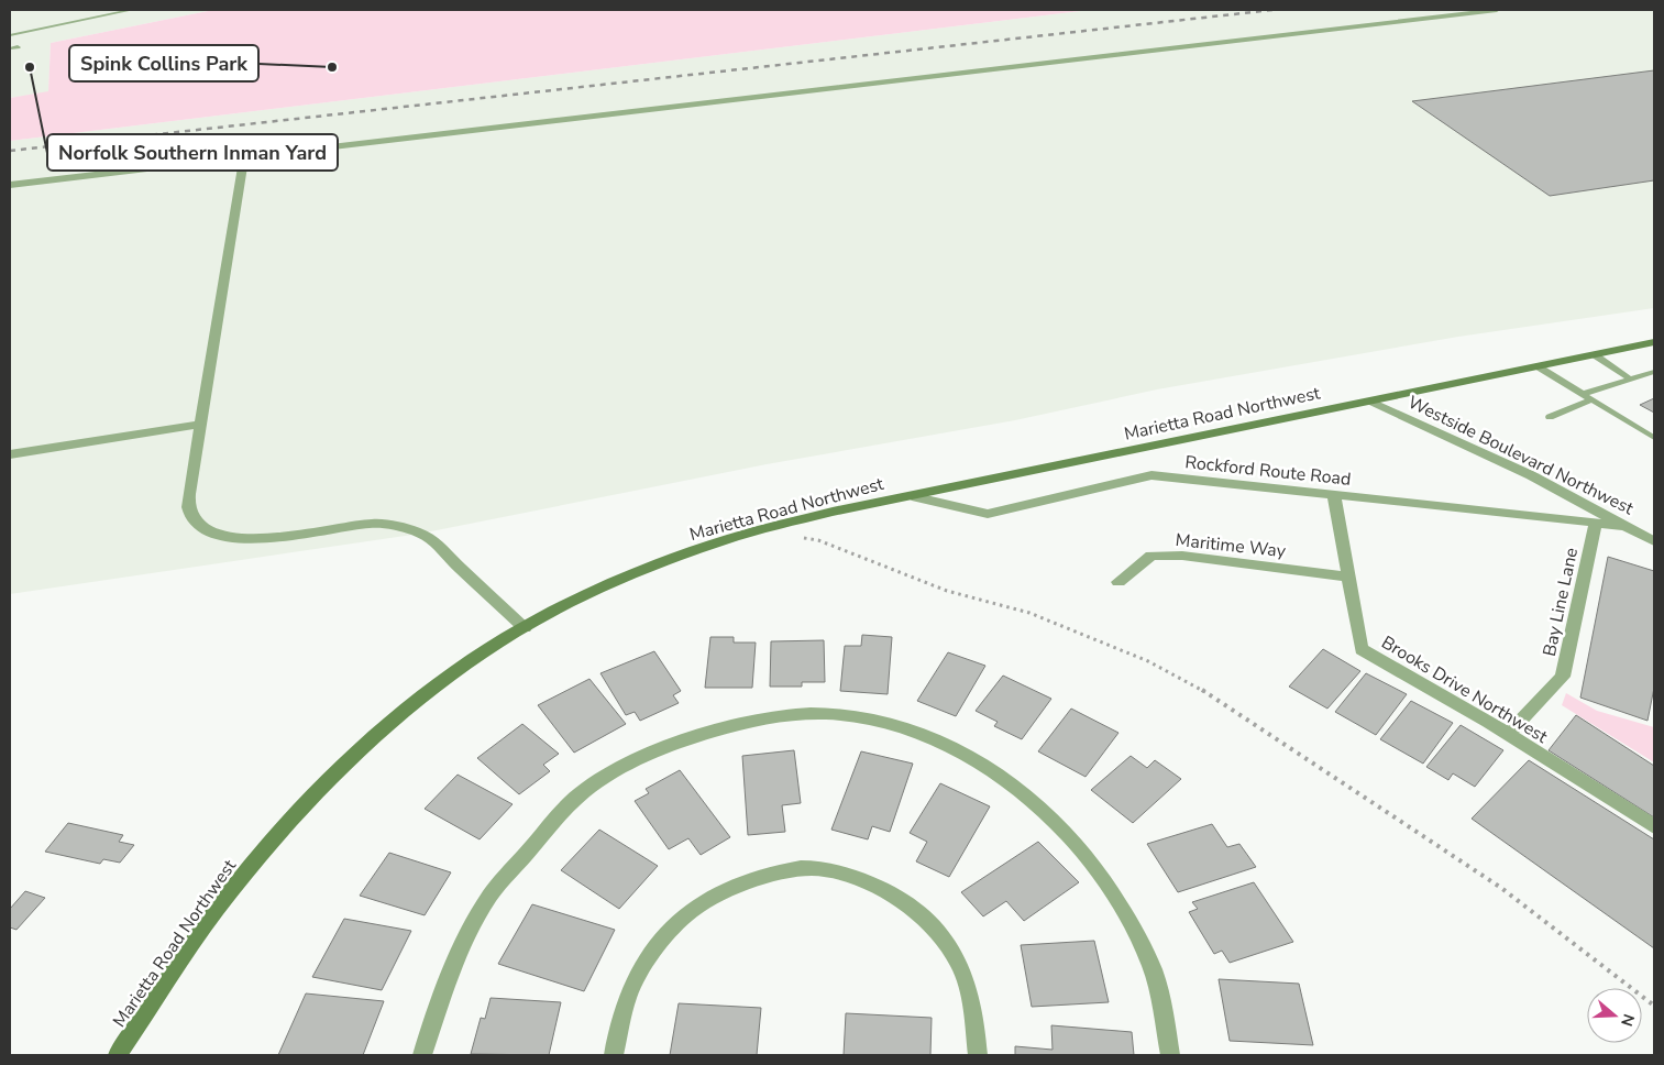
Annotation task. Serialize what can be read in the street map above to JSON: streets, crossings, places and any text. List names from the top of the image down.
{
  "streets": {
    "main road": ["Marietta Road Northwest"],
    "street": [
      "Westside Boulevard Northwest",
      "Rockford Route Road",
      "Maritime Way",
      "Bay Line Lane",
      "Brooks Drive Northwest"
    ]
  },
  "crossings": [
    ["Marietta Road Northwest", "Westside Boulevard Northwest"],
    ["Marietta Road Northwest", "Rockford Route Road"],
    ["Westside Boulevard Northwest", "Rockford Route Road"],
    ["Rockford Route Road", "Bay Line Lane"],
    ["Rockford Route Road", "Brooks Drive Northwest"],
    ["Maritime Way", "Brooks Drive Northwest"],
    ["Bay Line Lane", "Brooks Drive Northwest"]
  ],
  "places": ["Norfolk Southern Inman Yard", "Spink Collins Park"],
  "north": "right"
}
